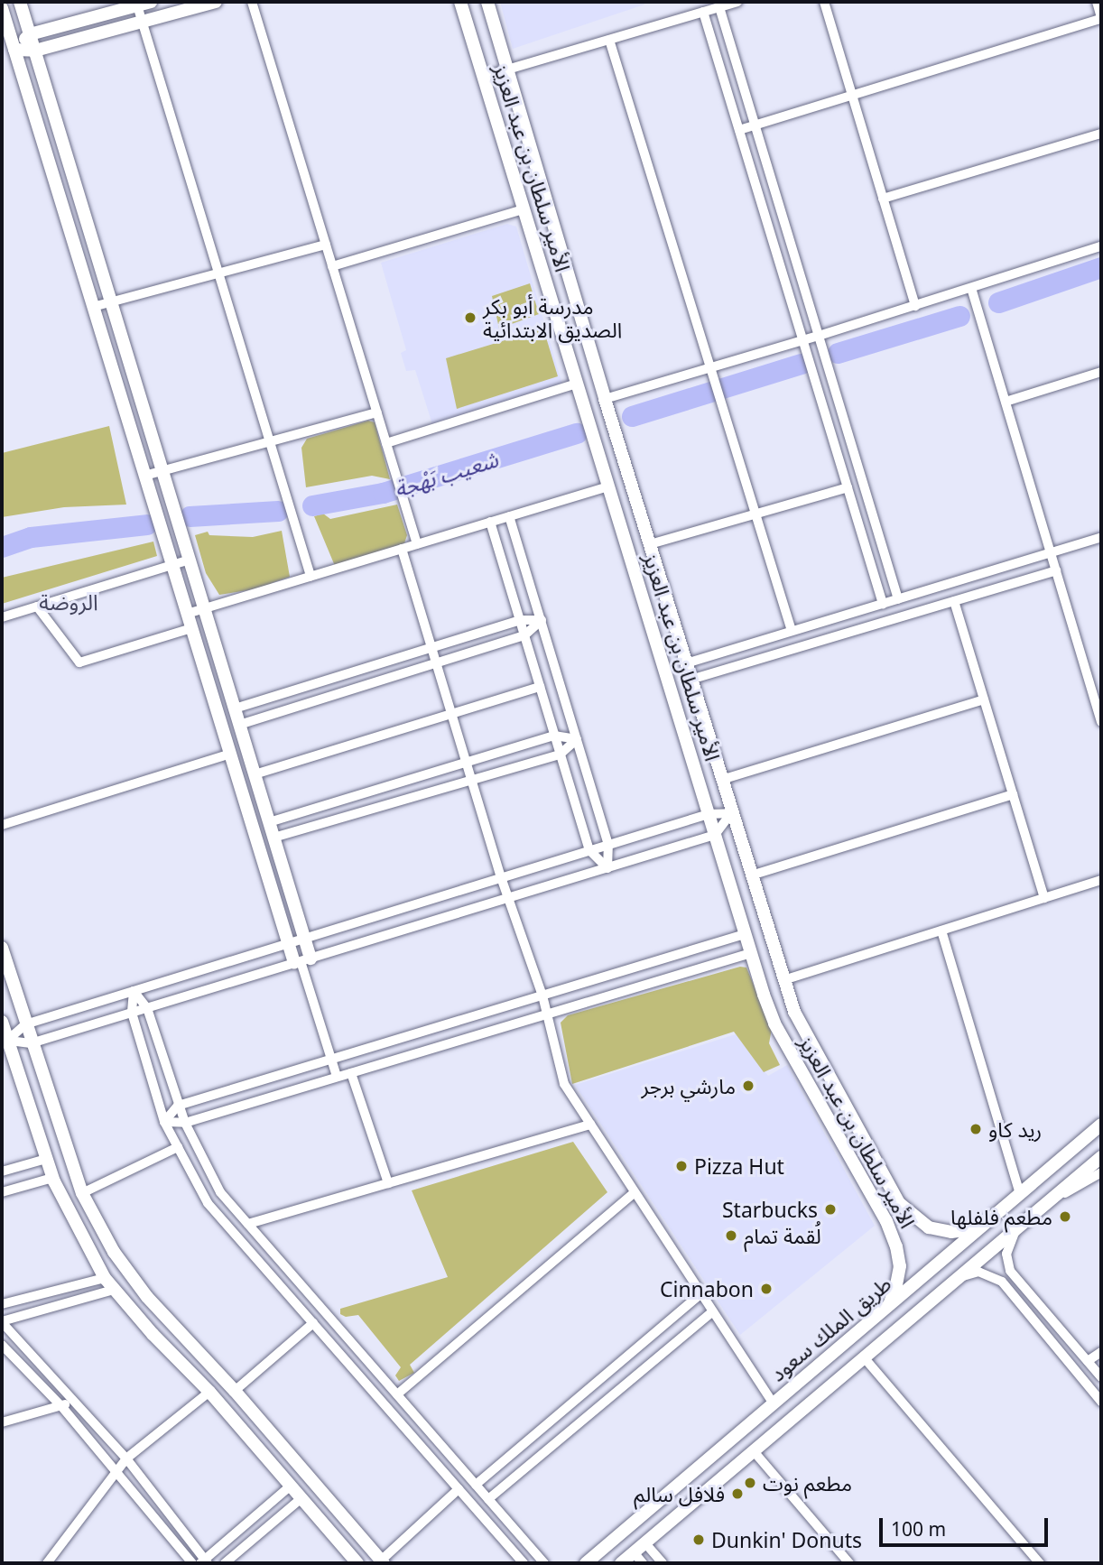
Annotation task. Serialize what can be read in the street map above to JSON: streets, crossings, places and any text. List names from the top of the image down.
{
  "streets": {
    "street": ["الأمير سلطان بن عبد العزيز", "طريق الملك سعود"]
  },
  "crossings": [
    ["الأمير سلطان بن عبد العزيز", "طريق الملك سعود"]
  ],
  "districts": ["الروضة"],
  "water": ["شعيب بَهْجة"],
  "places": [
    "مدرسة أبو بكر الصديق الابتدائية",
    "مارشي برجر",
    "ريد كاو",
    "Pizza Hut",
    "Starbucks",
    "مطعم فلفلها",
    "لُقمة تمام",
    "Cinnabon",
    "مطعم نوت",
    "فلافل سالم",
    "Dunkin' Donuts"
  ],
  "scale_bar": "100 m"
}
